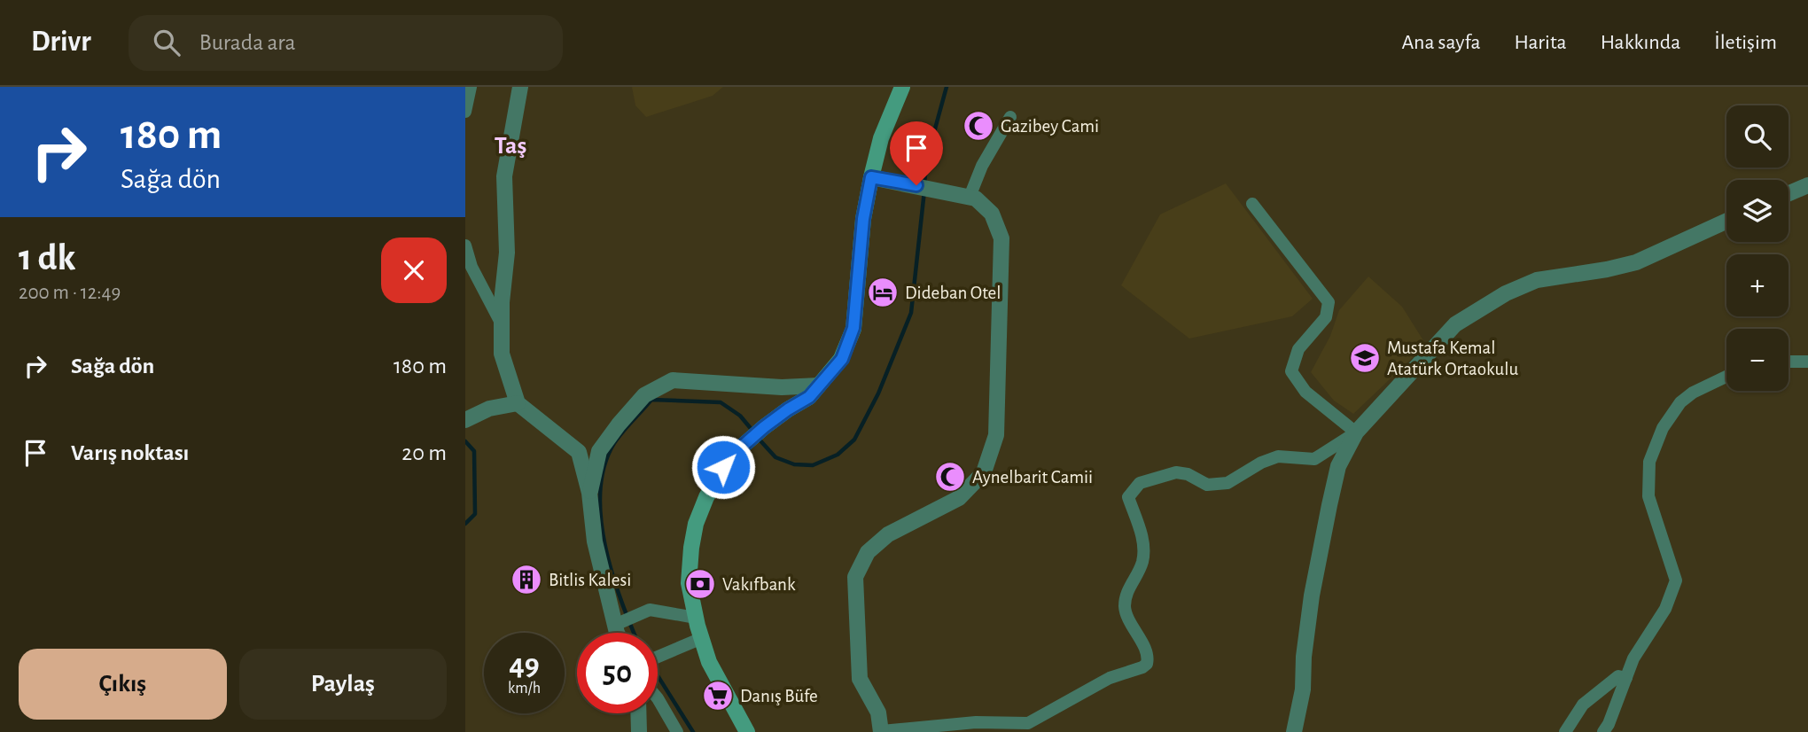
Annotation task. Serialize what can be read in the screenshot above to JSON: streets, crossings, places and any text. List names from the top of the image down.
{
  "districts": ["Taş"],
  "places": {
    "mosque": ["Gazibey Cami", "Aynelbarit Camii"],
    "hotel": ["Dideban Otel"],
    "school or university": ["Mustafa Kemal Atatürk Ortaokulu"],
    "building": ["Bitlis Kalesi"],
    "bank": ["Vakıfbank"],
    "supermarket": ["Danış Büfe"]
  },
  "page": {
    "header": "Drivr",
    "search": "Burada ara",
    "nav": [
      "Ana sayfa",
      "Harita",
      "Hakkında",
      "İletişim"
    ],
    "turn": ["180 m", "Sağa dön"],
    "map_buttons": ["+", "−"],
    "heading": ["1 dk", "200 m · 12:49"],
    "list": [
      {
        "name": "Sağa dön",
        "value": "180 m"
      },
      {
        "name": "Varış noktası",
        "value": "20 m"
      }
    ],
    "speed": "49 km/h",
    "limit": "50",
    "buttons": ["Çıkış", "Paylaş"]
  }
}
